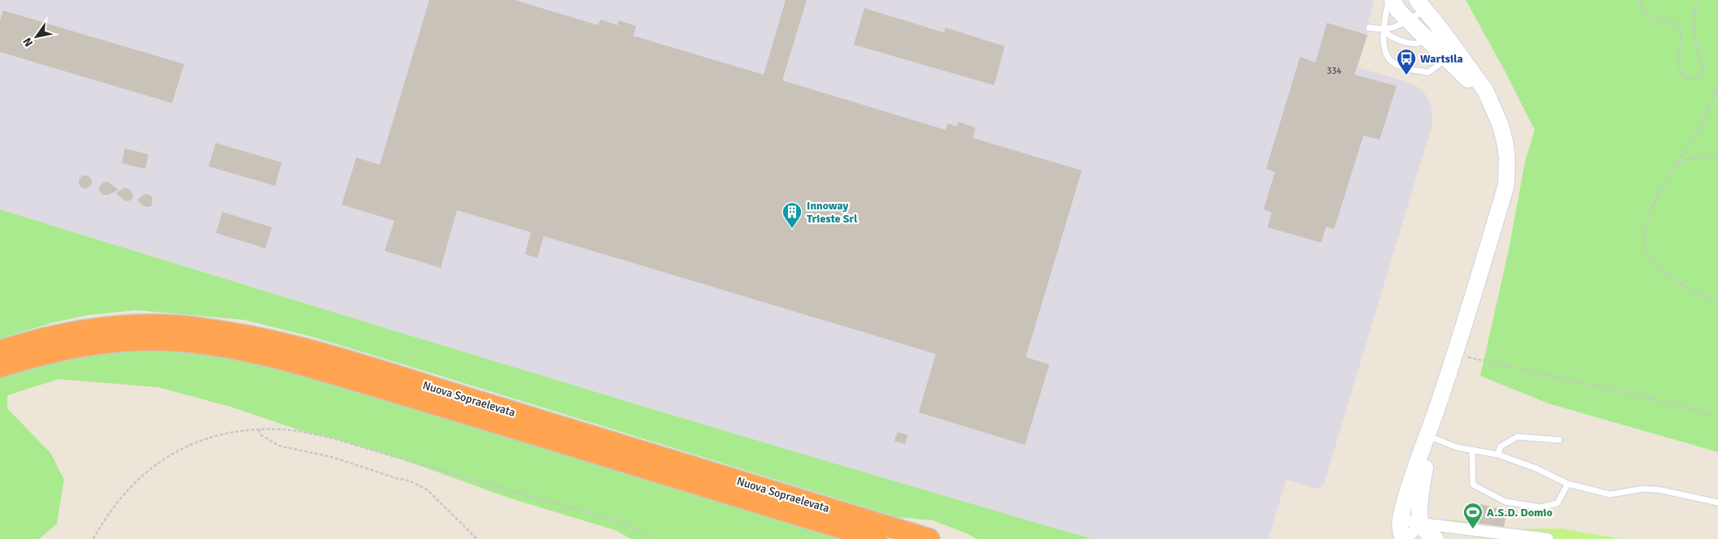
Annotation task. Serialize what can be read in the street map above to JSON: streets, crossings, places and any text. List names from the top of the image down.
{
  "streets": {
    "highway": ["Nuova Sopraelevata"]
  },
  "places": {
    "bus stop": ["Wartsila"],
    "building": ["Innoway Trieste Srl"],
    "sports": ["A.S.D. Domio"]
  },
  "house_numbers": ["334"],
  "north": "bottom left"
}
